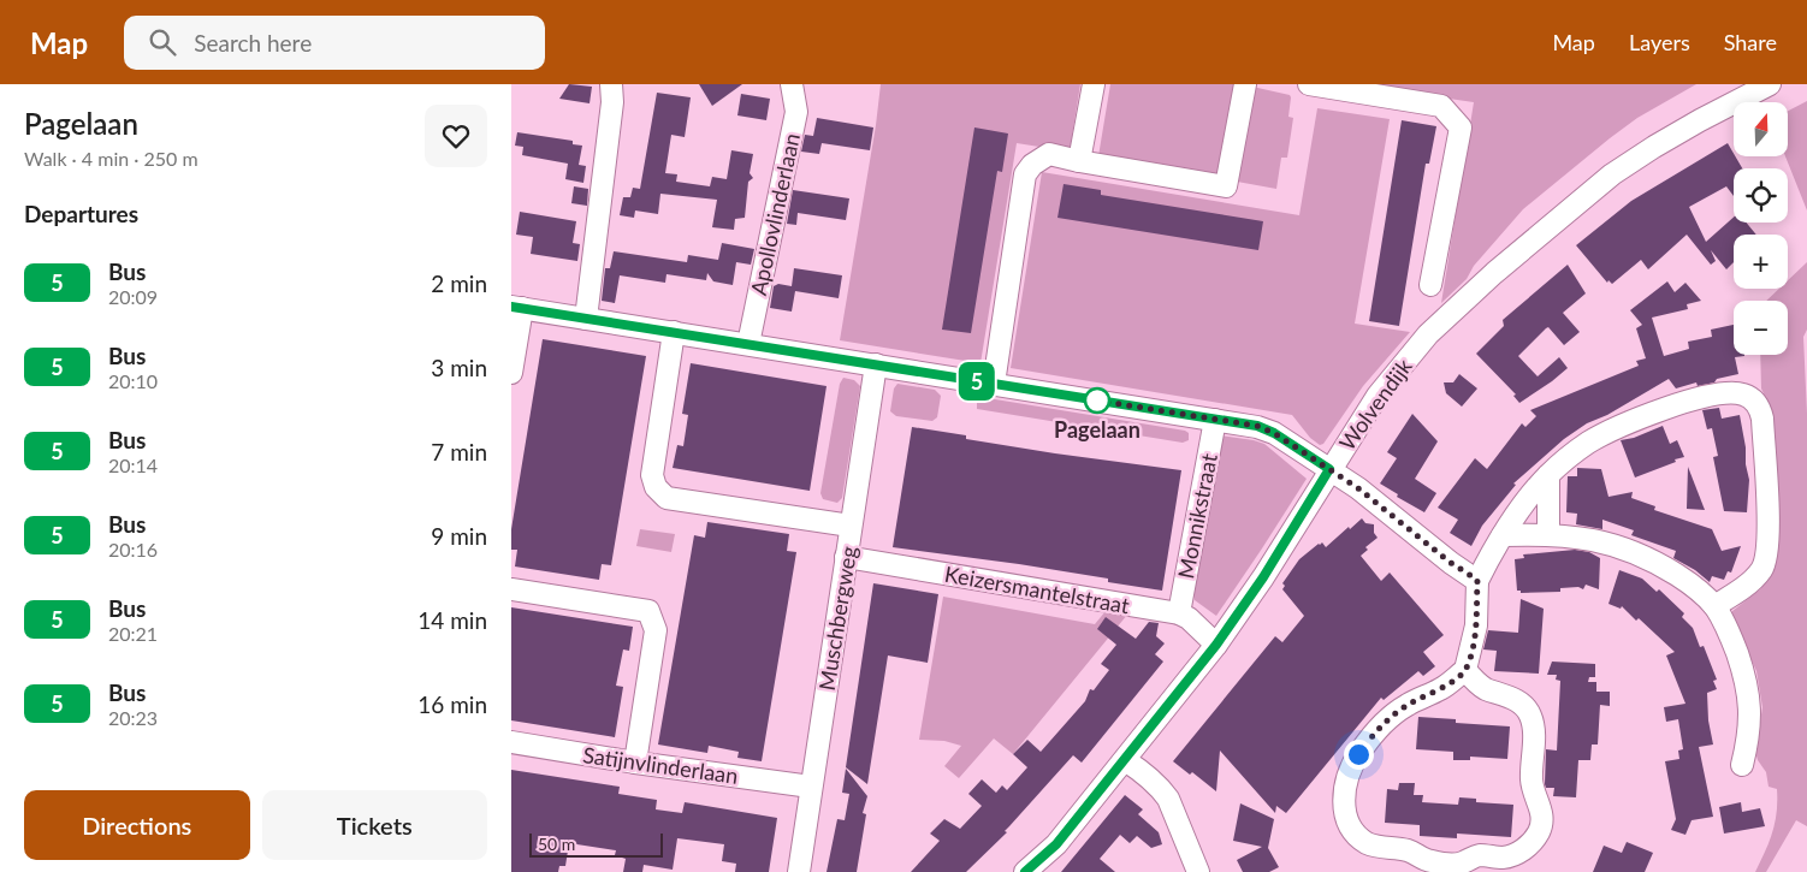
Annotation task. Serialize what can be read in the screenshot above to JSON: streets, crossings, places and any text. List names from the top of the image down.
{
  "streets": {
    "street": [
      "Apollovlinderlaan",
      "Wolvendijk",
      "Monnikstraat",
      "Keizersmantelstraat",
      "Muschbergweg",
      "Satijnvlinderlaan"
    ]
  },
  "crossings": [
    ["Wolvendijk", "Keizersmantelstraat"],
    ["Monnikstraat", "Keizersmantelstraat"],
    ["Keizersmantelstraat", "Muschbergweg"],
    ["Muschbergweg", "Satijnvlinderlaan"]
  ],
  "places": ["Pagelaan"],
  "lines": ["bus line 5"],
  "scale_bar": "50 m",
  "north": "top",
  "page": {
    "header": "Map",
    "search": "Search here",
    "nav": ["Map", "Layers", "Share"],
    "heading": [
      ["Pagelaan", "Walk · 4 min · 250 m"],
      "Departures"
    ],
    "on_map": "5",
    "map_buttons": ["+", "−"],
    "list": [
      {
        "mark": "5",
        "name": "Bus",
        "note": "20:09",
        "value": "2 min"
      },
      {
        "mark": "5",
        "name": "Bus",
        "note": "20:10",
        "value": "3 min"
      },
      {
        "mark": "5",
        "name": "Bus",
        "note": "20:14",
        "value": "7 min"
      },
      {
        "mark": "5",
        "name": "Bus",
        "note": "20:16",
        "value": "9 min"
      },
      {
        "mark": "5",
        "name": "Bus",
        "note": "20:21",
        "value": "14 min"
      },
      {
        "mark": "5",
        "name": "Bus",
        "note": "20:23",
        "value": "16 min"
      }
    ],
    "buttons": ["Directions", "Tickets"],
    "scale": "50 m"
  }
}
